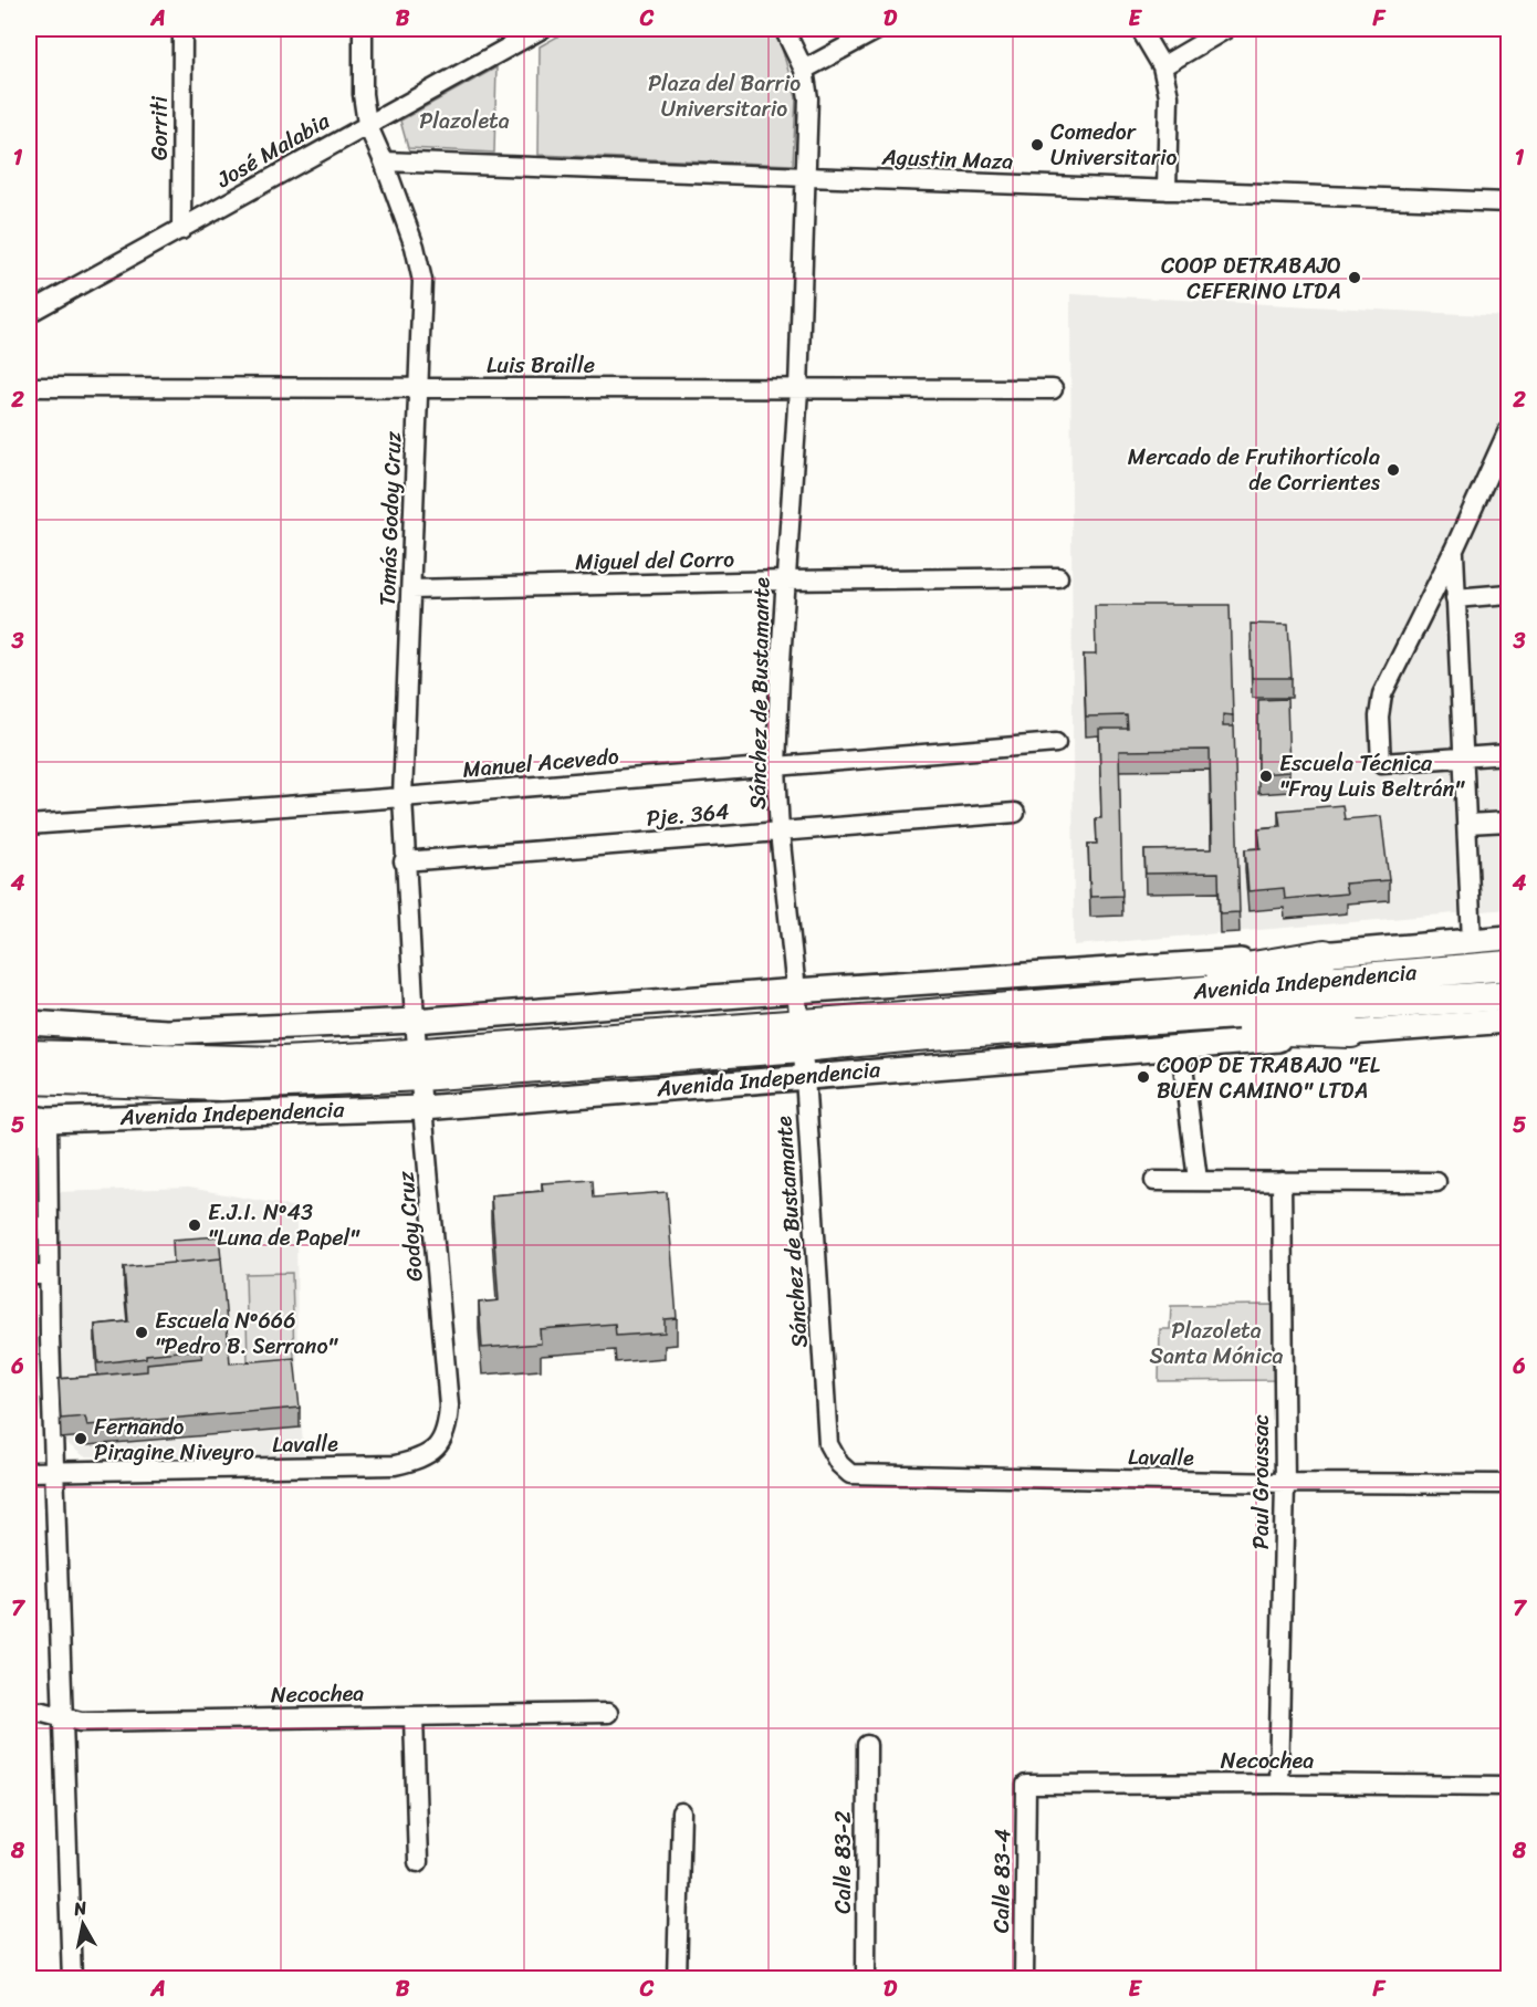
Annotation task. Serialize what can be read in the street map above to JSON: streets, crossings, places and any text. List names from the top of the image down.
{
  "streets": {
    "highway": ["Avenida Independencia"],
    "street": [
      "Gorriti",
      "José Malabia",
      "Agustin Maza",
      "Luis Braille",
      "Tomás Godoy Cruz",
      "Miguel del Corro",
      "Sánchez de Bustamante",
      "Manuel Acevedo",
      "Pje. 364",
      "Godoy Cruz",
      "Lavalle",
      "Paul Groussac",
      "Necochea",
      "Calle 83-2",
      "Calle 83-4"
    ]
  },
  "crossings": [
    ["Gorriti", "José Malabia"],
    ["José Malabia", "Tomás Godoy Cruz"],
    ["Agustin Maza", "Tomás Godoy Cruz"],
    ["Agustin Maza", "Sánchez de Bustamante"],
    ["Luis Braille", "Tomás Godoy Cruz"],
    ["Luis Braille", "Sánchez de Bustamante"],
    ["Tomás Godoy Cruz", "Miguel del Corro"],
    ["Tomás Godoy Cruz", "Manuel Acevedo"],
    ["Tomás Godoy Cruz", "Pje. 364"],
    ["Tomás Godoy Cruz", "Avenida Independencia"],
    ["Tomás Godoy Cruz", "Godoy Cruz"],
    ["Miguel del Corro", "Sánchez de Bustamante"],
    ["Sánchez de Bustamante", "Manuel Acevedo"],
    ["Sánchez de Bustamante", "Pje. 364"],
    ["Sánchez de Bustamante", "Avenida Independencia"],
    ["Sánchez de Bustamante", "Lavalle"],
    ["Avenida Independencia", "Godoy Cruz"],
    ["Godoy Cruz", "Lavalle"],
    ["Lavalle", "Paul Groussac"],
    ["Paul Groussac", "Necochea"],
    ["Necochea", "Calle 83-4"]
  ],
  "parks": ["Plaza del Barrio Universitario", "Plazoleta", "Plazoleta Santa Mónica"],
  "places": [
    "Comedor Universitario",
    "COOP DETRABAJO CEFERINO LTDA",
    "Mercado de Frutihortícola de Corrientes",
    "Escuela Técnica \"Fray Luis Beltrán\"",
    "COOP DE TRABAJO \"EL BUEN CAMINO\" LTDA",
    "E.J.I. Nº43 \"Luna de Papel\"",
    "Escuela Nº666 \"Pedro B. Serrano\"",
    "Fernando Piragine Niveyro"
  ],
  "north": "top",
  "grid": {
    "columns": [
      "A",
      "B",
      "C",
      "D",
      "E",
      "F"
    ],
    "rows": [
      "1",
      "2",
      "3",
      "4",
      "5",
      "6",
      "7",
      "8"
    ]
  }
}
